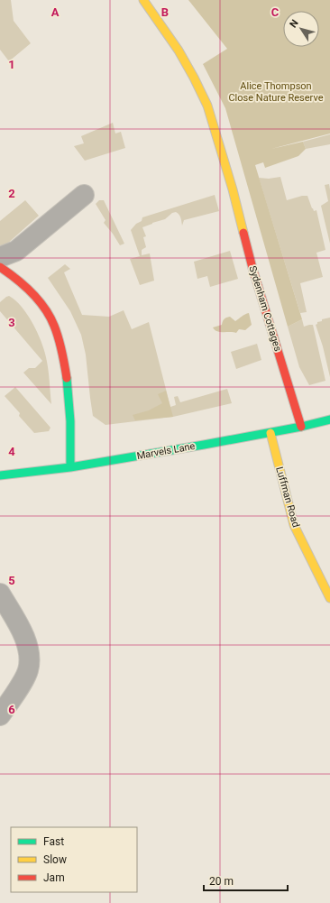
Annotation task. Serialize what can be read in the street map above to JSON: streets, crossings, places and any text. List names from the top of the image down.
{
  "streets": {
    "street": ["Sydenham Cottages", "Marvels Lane", "Luffman Road"]
  },
  "crossings": [
    ["Sydenham Cottages", "Marvels Lane"],
    ["Marvels Lane", "Luffman Road"]
  ],
  "parks": ["Alice Thompson Close Nature Reserve"],
  "legend": ["Fast", "Slow", "Jam"],
  "scale_bar": "20 m",
  "north": "top left",
  "grid": {
    "columns": ["A", "B", "C"],
    "rows": [
      "1",
      "2",
      "3",
      "4",
      "5",
      "6"
    ]
  }
}
